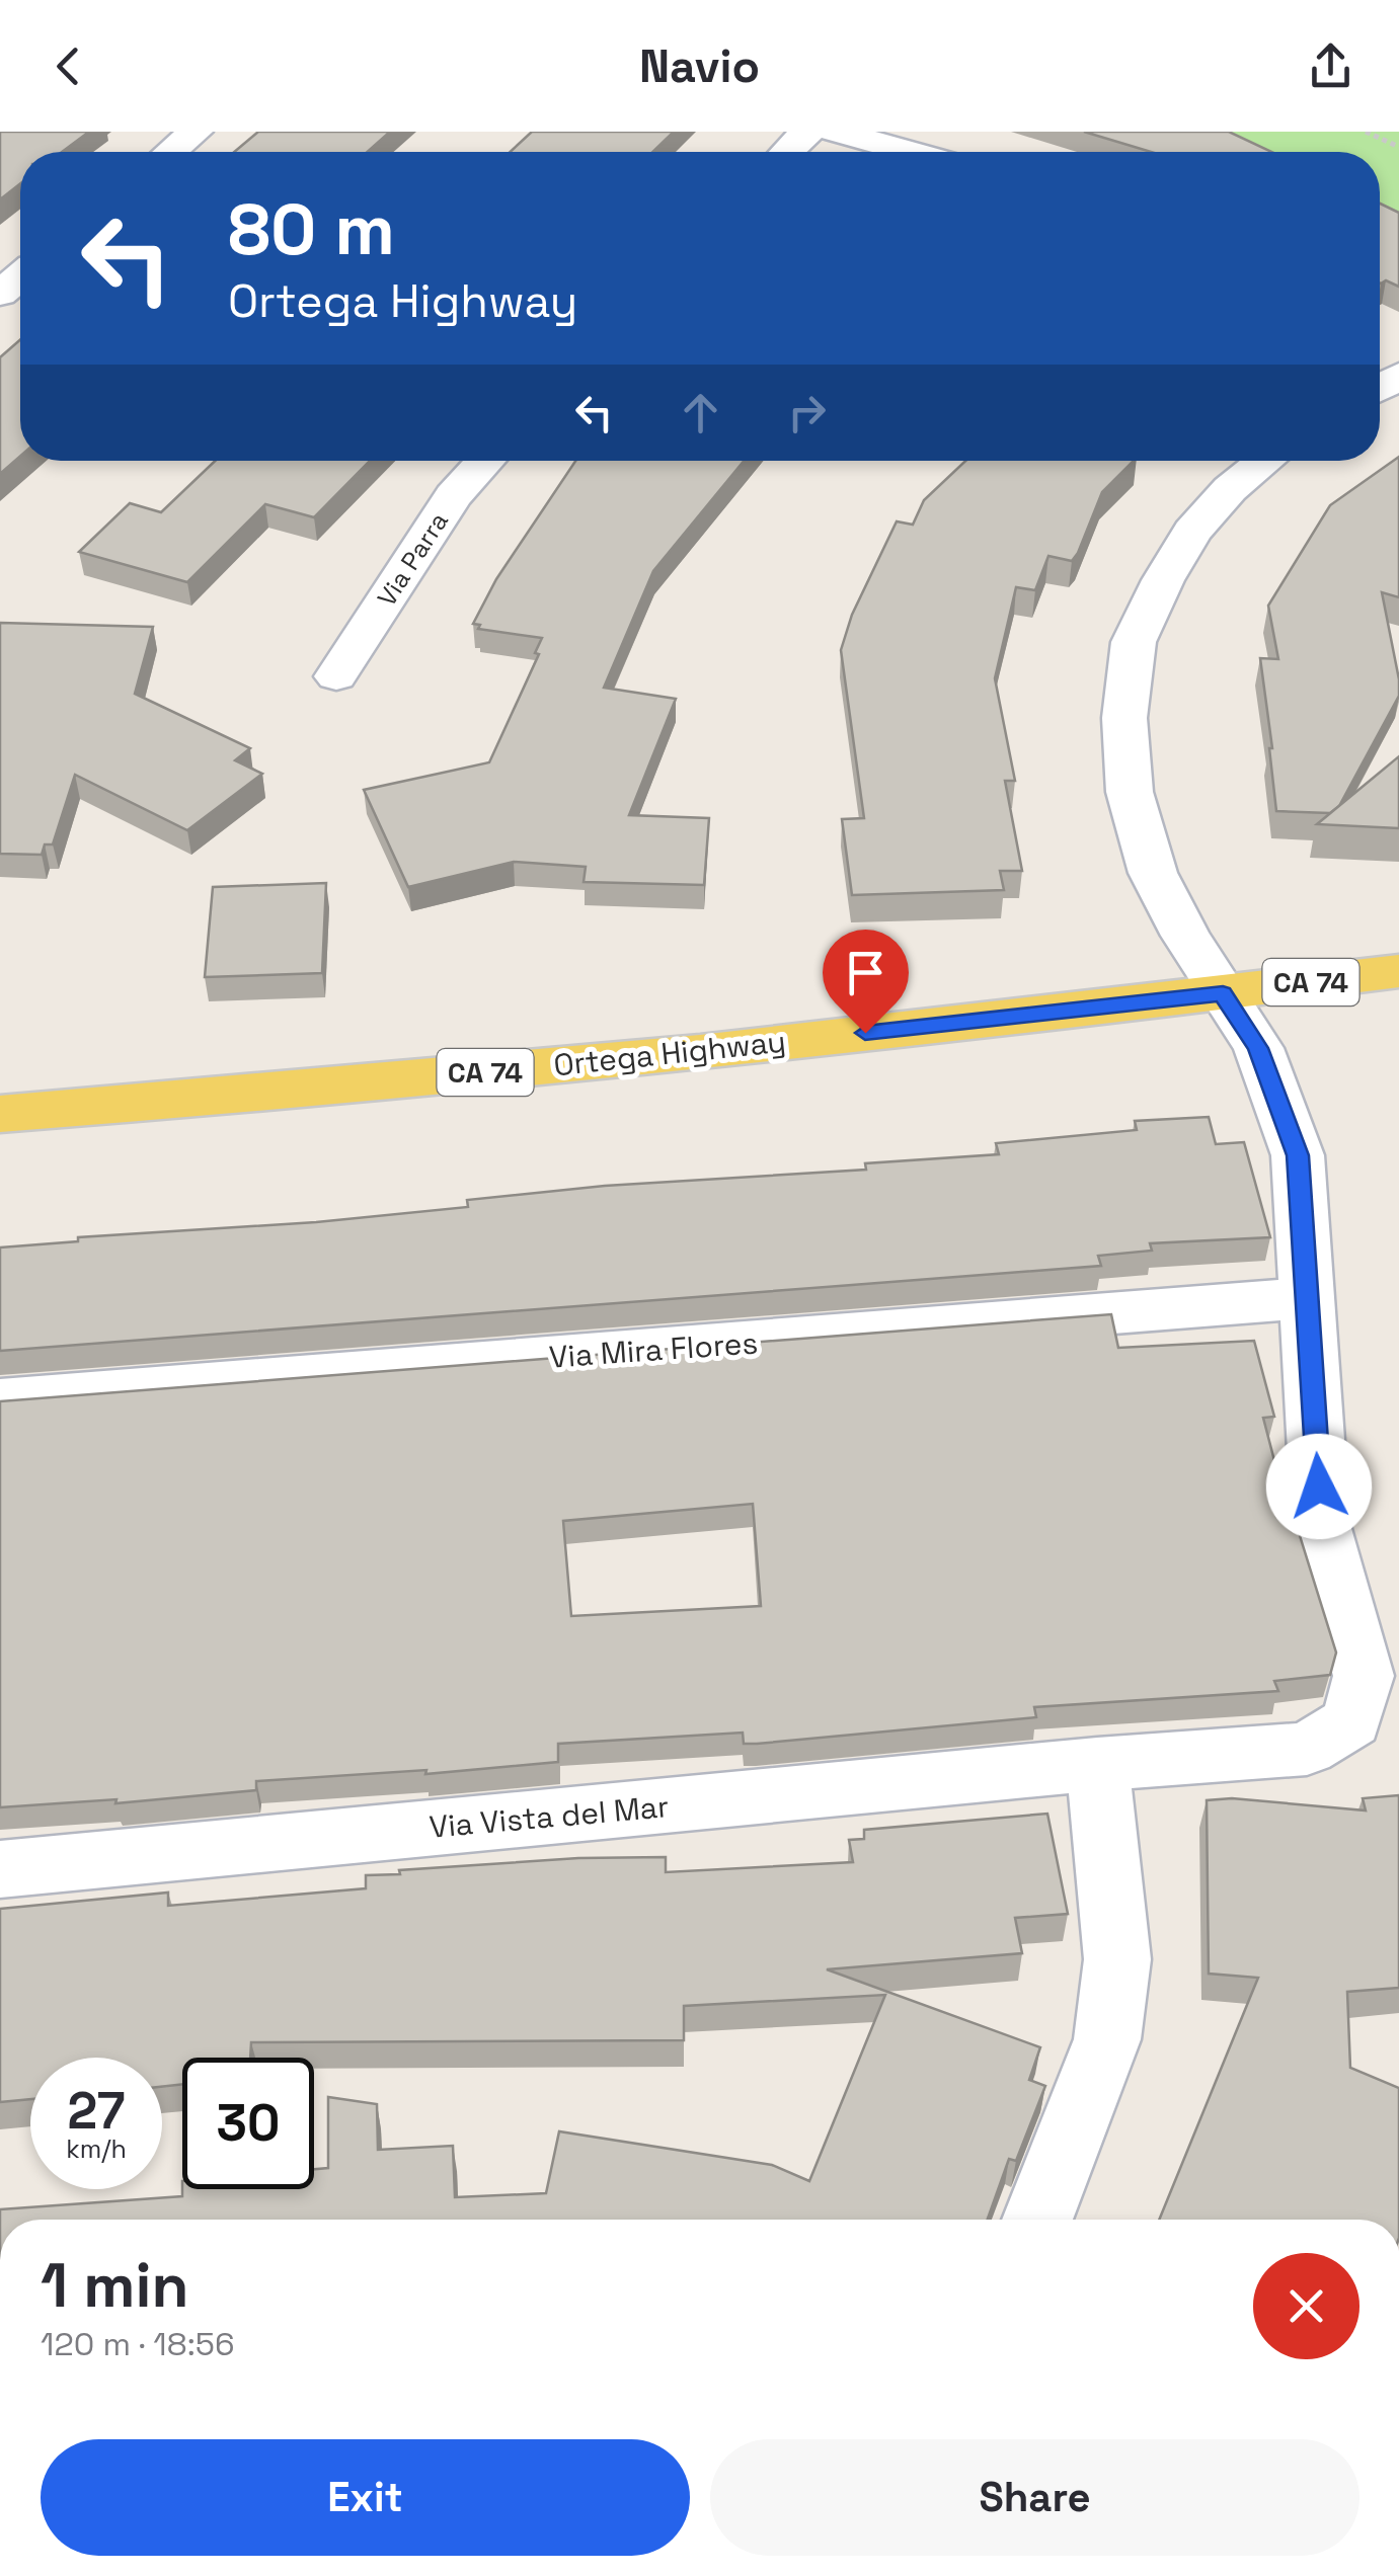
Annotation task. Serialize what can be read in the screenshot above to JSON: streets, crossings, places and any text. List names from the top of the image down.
{
  "streets": {
    "main road": ["CA 74", "Ortega Highway"],
    "street": ["Via Parra", "Via Mira Flores", "Via Vista del Mar"]
  },
  "crossings": [
    ["Ortega Highway", "Via Vista del Mar"],
    ["Via Mira Flores", "Via Vista del Mar"]
  ],
  "page": {
    "header": "Navio",
    "turn": ["80 m", "Ortega Highway"],
    "speed": "27 km/h",
    "limit": "30",
    "heading": ["1 min", "120 m · 18:56"],
    "buttons": ["Exit", "Share"]
  }
}
